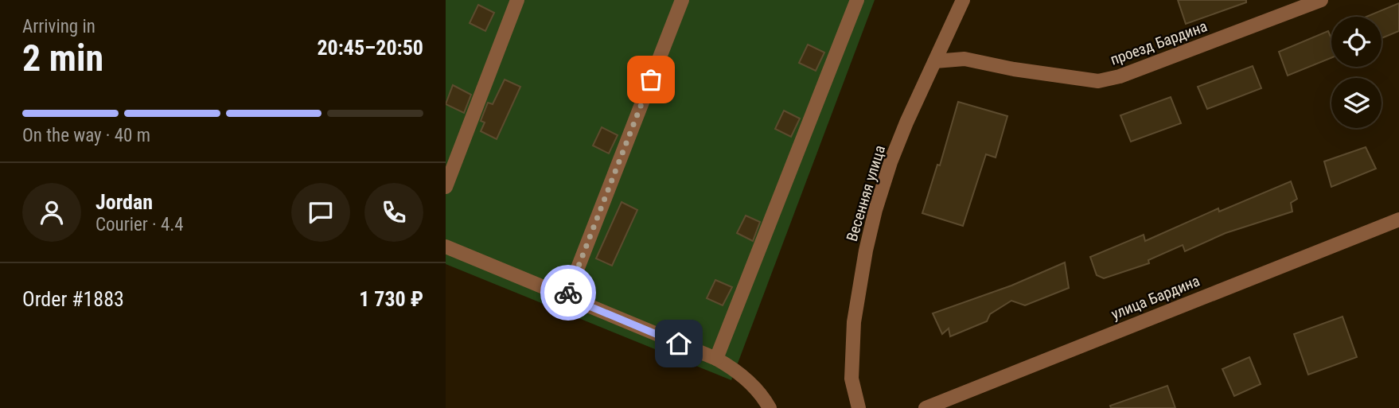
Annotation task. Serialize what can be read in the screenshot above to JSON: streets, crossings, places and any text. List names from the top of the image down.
{
  "streets": {
    "street": ["проезд Бардина", "Весенняя улица", "улица Бардина"]
  },
  "crossings": [
    ["проезд Бардина", "Весенняя улица"]
  ],
  "page": {
    "heading": ["2 min", "Arriving in", "20:45–20:50"],
    "panel": [
      "Jordan",
      "Courier · 4.4",
      "Order #1883",
      "1 730 ₽"
    ],
    "bar": "On the way · 40 m"
  }
}
